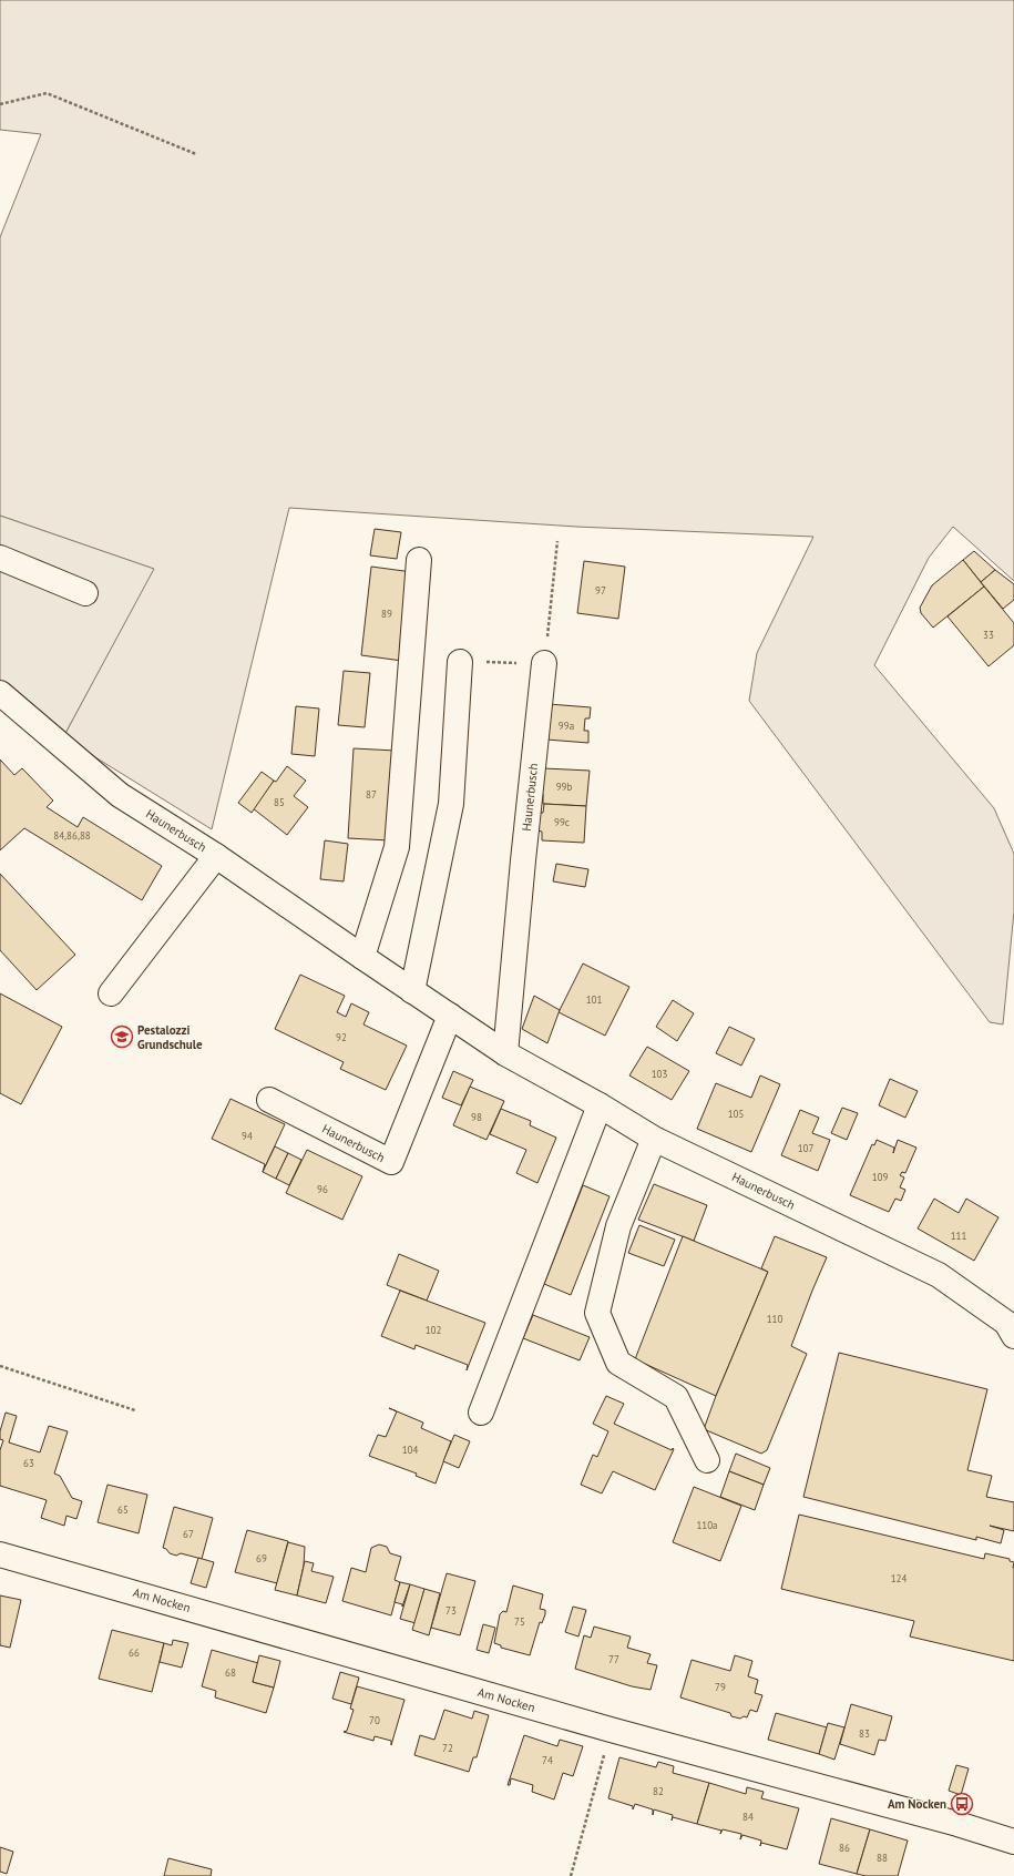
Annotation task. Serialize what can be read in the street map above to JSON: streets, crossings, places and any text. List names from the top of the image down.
{
  "streets": {
    "street": ["Haunerbusch", "Am Nocken"]
  },
  "places": {
    "school or university": ["Pestalozzi Grundschule"],
    "bus stop": ["Am Nocken"]
  },
  "house_numbers": [
    "97",
    "89",
    "33",
    "99a",
    "99b",
    "87",
    "85",
    "99c",
    "84,86,88",
    "101",
    "92",
    "103",
    "105",
    "98",
    "94",
    "107",
    "109",
    "96",
    "111",
    "110",
    "102",
    "104",
    "63",
    "65",
    "110a",
    "67",
    "69",
    "124",
    "73",
    "75",
    "66",
    "77",
    "68",
    "79",
    "70",
    "83",
    "72",
    "74",
    "82",
    "84",
    "86",
    "88"
  ]
}
